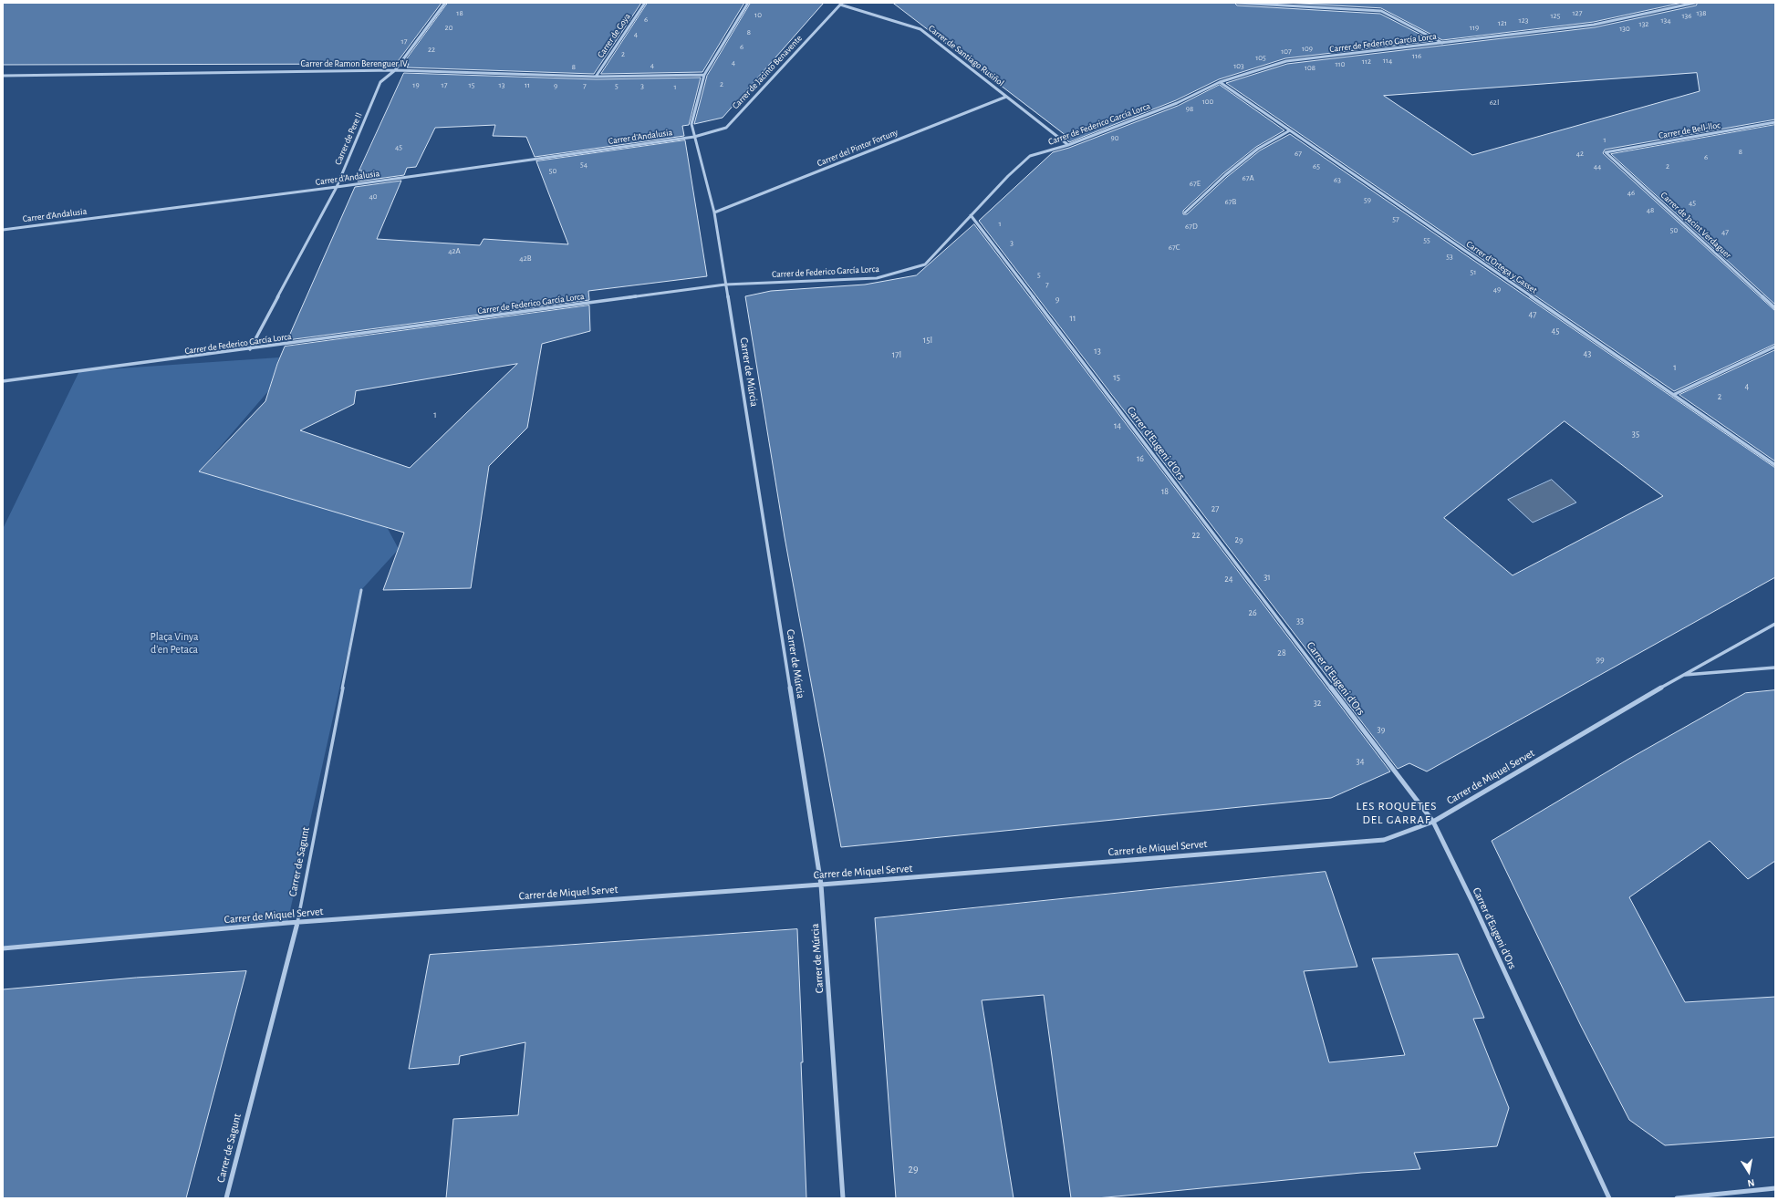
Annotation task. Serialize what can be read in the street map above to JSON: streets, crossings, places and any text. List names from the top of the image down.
{
  "streets": {
    "street": [
      "Carrer de Goya",
      "Carrer de Federico García Lorca",
      "Carrer de Santiago Rusiñol",
      "Carrer de Ramon Berenguer IV",
      "Carrer de Jacinto Benavente",
      "Carrer de Bell-lloc",
      "Carrer d'Andalusia",
      "Carrer de Pere II",
      "Carrer del Pintor Fortuny",
      "Carrer de Jacint Verdaguer",
      "Carrer d'Ortega y Gasset",
      "Carrer de Múrcia",
      "Carrer d'Eugeni d'Ors",
      "Carrer de Miquel Servet",
      "Carrer de Sagunt"
    ]
  },
  "crossings": [
    ["Carrer de Goya", "Carrer de Ramon Berenguer IV"],
    ["Carrer de Federico García Lorca", "Carrer de Santiago Rusiñol"],
    ["Carrer de Federico García Lorca", "Carrer de Pere II"],
    ["Carrer de Federico García Lorca", "Carrer d'Ortega y Gasset"],
    ["Carrer de Federico García Lorca", "Carrer de Múrcia"],
    ["Carrer de Federico García Lorca", "Carrer d'Eugeni d'Ors"],
    ["Carrer de Santiago Rusiñol", "Carrer de Jacinto Benavente"],
    ["Carrer de Santiago Rusiñol", "Carrer del Pintor Fortuny"],
    ["Carrer de Ramon Berenguer IV", "Carrer de Pere II"],
    ["Carrer de Ramon Berenguer IV", "Carrer de Múrcia"],
    ["Carrer de Jacinto Benavente", "Carrer d'Andalusia"],
    ["Carrer de Jacinto Benavente", "Carrer de Múrcia"],
    ["Carrer de Bell-lloc", "Carrer de Jacint Verdaguer"],
    ["Carrer d'Andalusia", "Carrer de Pere II"],
    ["Carrer d'Andalusia", "Carrer de Múrcia"],
    ["Carrer del Pintor Fortuny", "Carrer de Múrcia"],
    ["Carrer de Múrcia", "Carrer de Miquel Servet"],
    ["Carrer d'Eugeni d'Ors", "Carrer de Miquel Servet"],
    ["Carrer de Miquel Servet", "Carrer de Sagunt"]
  ],
  "districts": ["LES ROQUETES DEL GARRAF"],
  "parks": ["Plaça Vinya d'en Petaca"],
  "house_numbers": [
    "18",
    "127",
    "138",
    "10",
    "125",
    "136",
    "6",
    "123",
    "134",
    "121",
    "132",
    "20",
    "119",
    "130",
    "8",
    "4",
    "17",
    "6",
    "109",
    "22",
    "107",
    "2",
    "116",
    "105",
    "114",
    "112",
    "4",
    "110",
    "4",
    "103",
    "8",
    "108",
    "2",
    "19",
    "17",
    "15",
    "13",
    "11",
    "9",
    "7",
    "5",
    "3",
    "1",
    "100",
    "62I",
    "98",
    "90",
    "1",
    "45",
    "8",
    "67",
    "42",
    "6",
    "54",
    "65",
    "44",
    "2",
    "50",
    "67A",
    "63",
    "67E",
    "46",
    "40",
    "59",
    "67B",
    "45",
    "48",
    "57",
    "1",
    "67D",
    "50",
    "47",
    "55",
    "3",
    "67C",
    "42A",
    "53",
    "42B",
    "51",
    "5",
    "7",
    "49",
    "9",
    "47",
    "11",
    "45",
    "15I",
    "13",
    "43",
    "17I",
    "1",
    "15",
    "4",
    "2",
    "1",
    "14",
    "35",
    "16",
    "18",
    "27",
    "22",
    "29",
    "31",
    "24",
    "26",
    "33",
    "28",
    "99",
    "32",
    "39",
    "34",
    "29"
  ],
  "north": "bottom"
}
